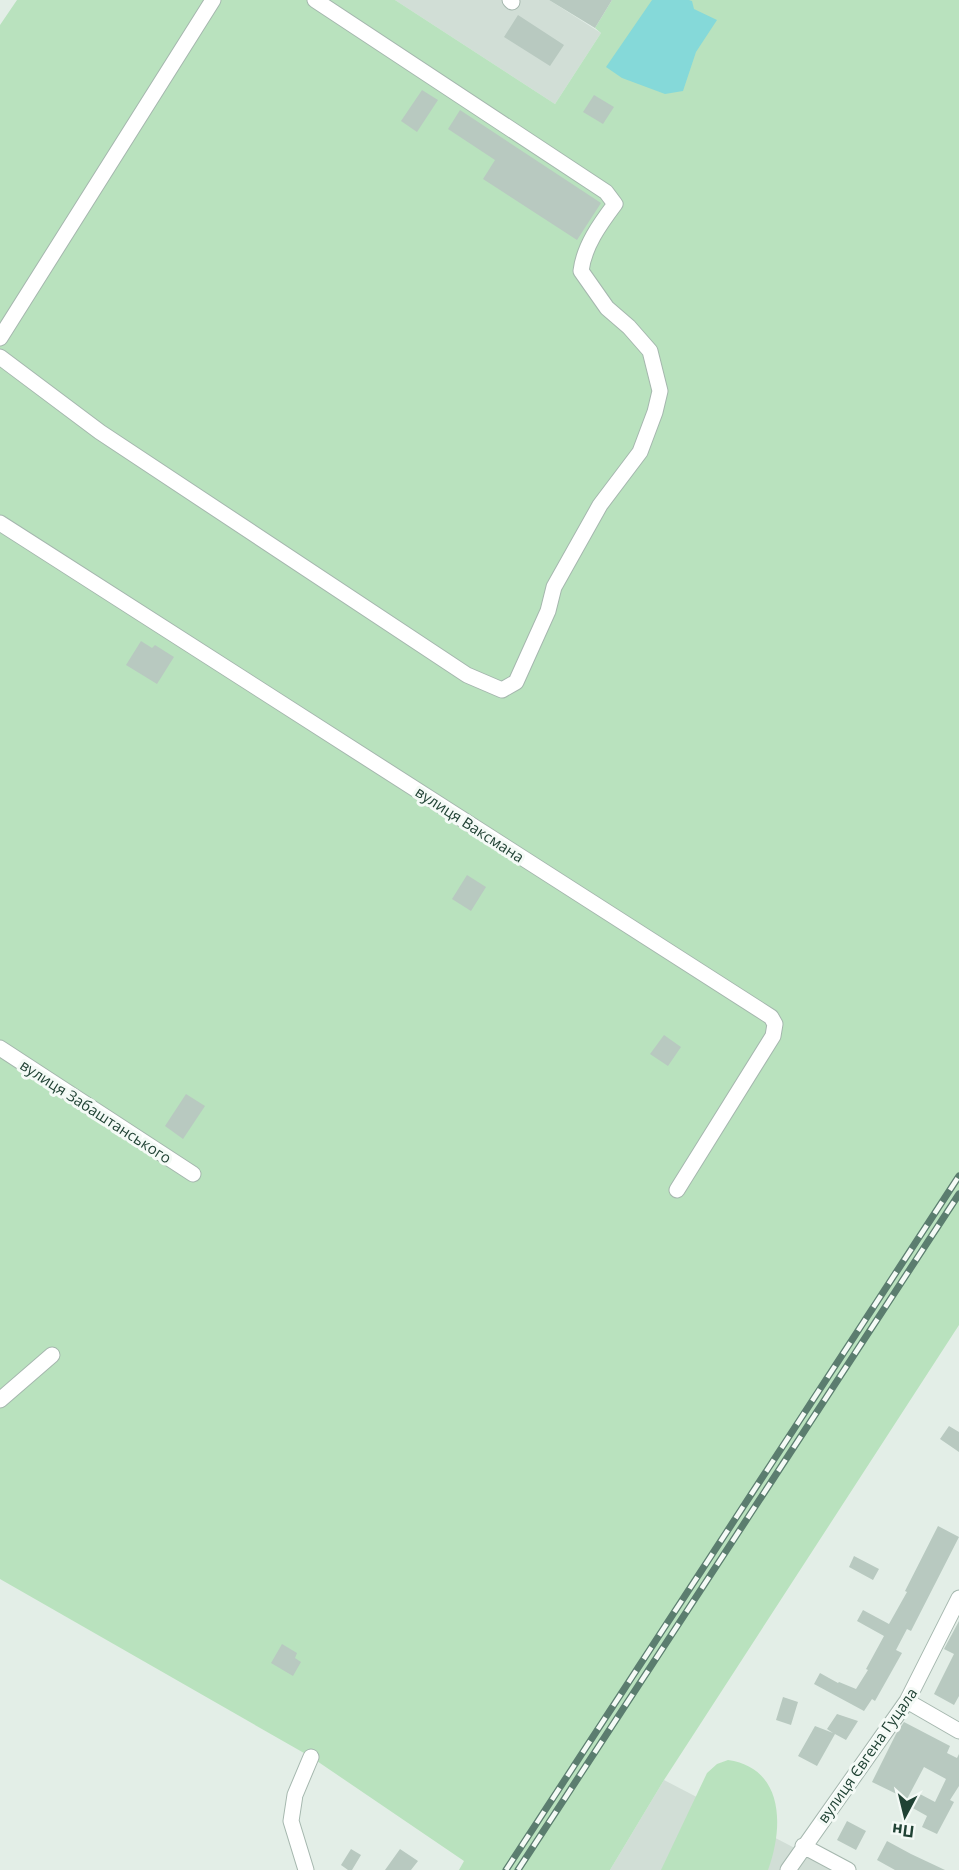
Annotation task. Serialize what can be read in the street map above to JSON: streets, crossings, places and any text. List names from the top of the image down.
{
  "streets": {
    "street": ["вулиця Ваксмана", "вулиця Забаштанського", "вулиця Євгена Гуцала"]
  },
  "north": "bottom"
}
